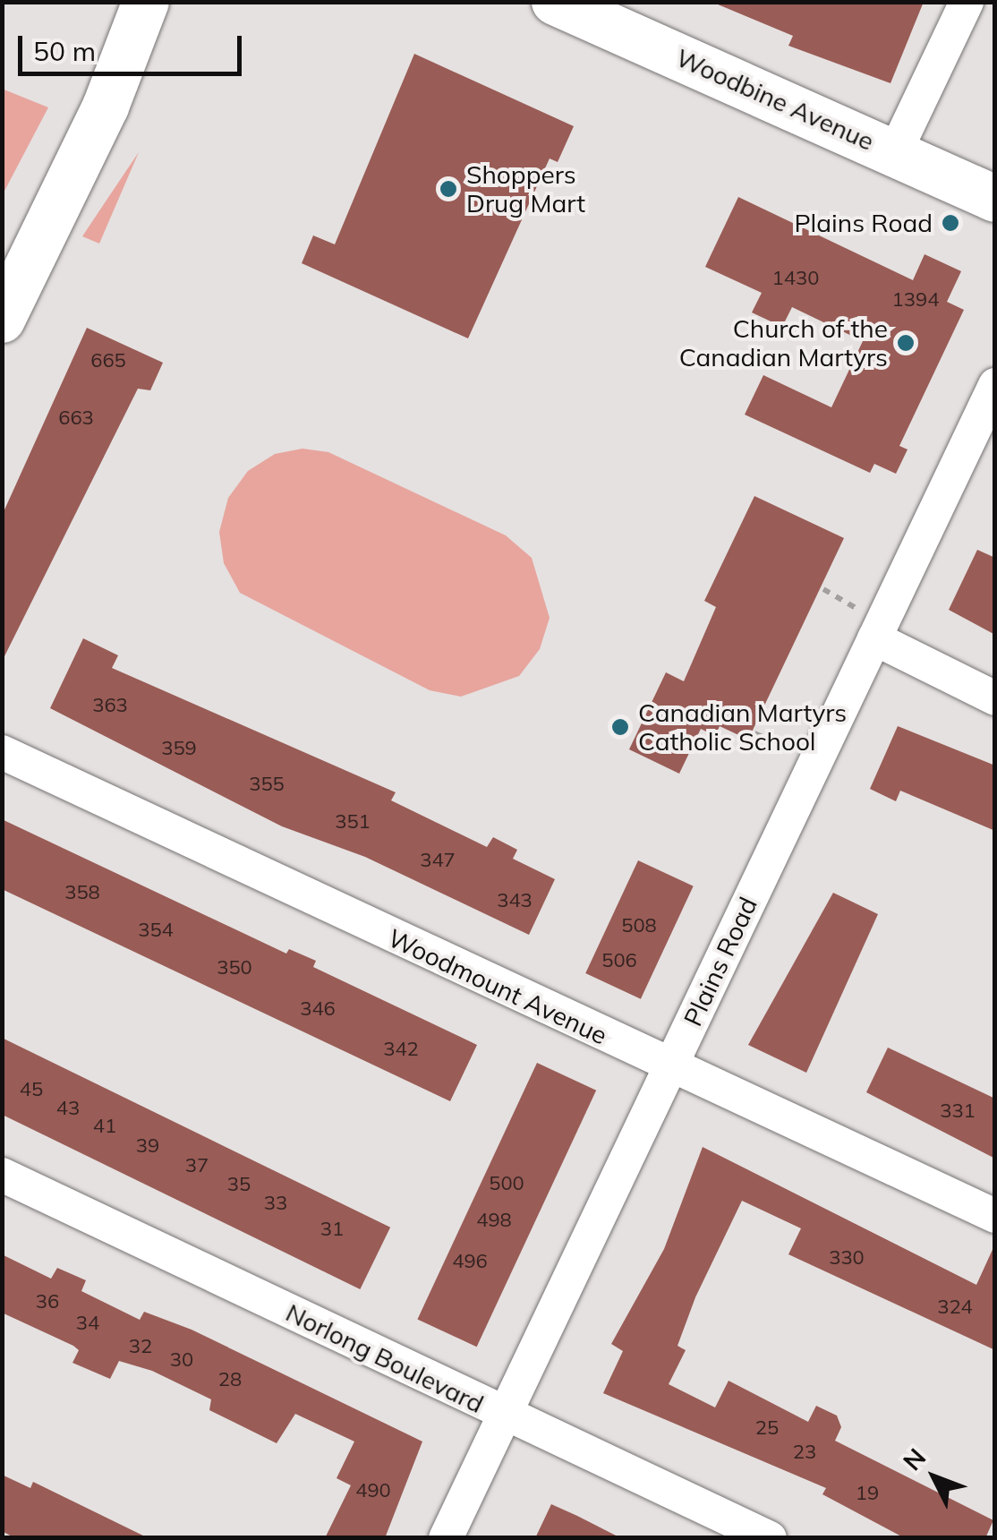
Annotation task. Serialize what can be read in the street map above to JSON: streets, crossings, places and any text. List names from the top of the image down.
{
  "streets": {
    "main road": ["Woodbine Avenue"],
    "street": ["Plains Road", "Woodmount Avenue", "Norlong Boulevard"]
  },
  "crossings": [
    ["Plains Road", "Woodmount Avenue"],
    ["Plains Road", "Norlong Boulevard"]
  ],
  "places": [
    "Shoppers Drug Mart",
    "Plains Road",
    "Church of the Canadian Martyrs",
    "Canadian Martyrs Catholic School"
  ],
  "house_numbers": [
    "1430",
    "1394",
    "665",
    "663",
    "363",
    "359",
    "355",
    "351",
    "347",
    "358",
    "343",
    "508",
    "354",
    "506",
    "350",
    "346",
    "342",
    "45",
    "43",
    "331",
    "41",
    "39",
    "37",
    "500",
    "35",
    "33",
    "498",
    "31",
    "330",
    "496",
    "36",
    "324",
    "34",
    "32",
    "30",
    "28",
    "25",
    "23",
    "490",
    "19"
  ],
  "scale_bar": "50 m",
  "north": "top left"
}
